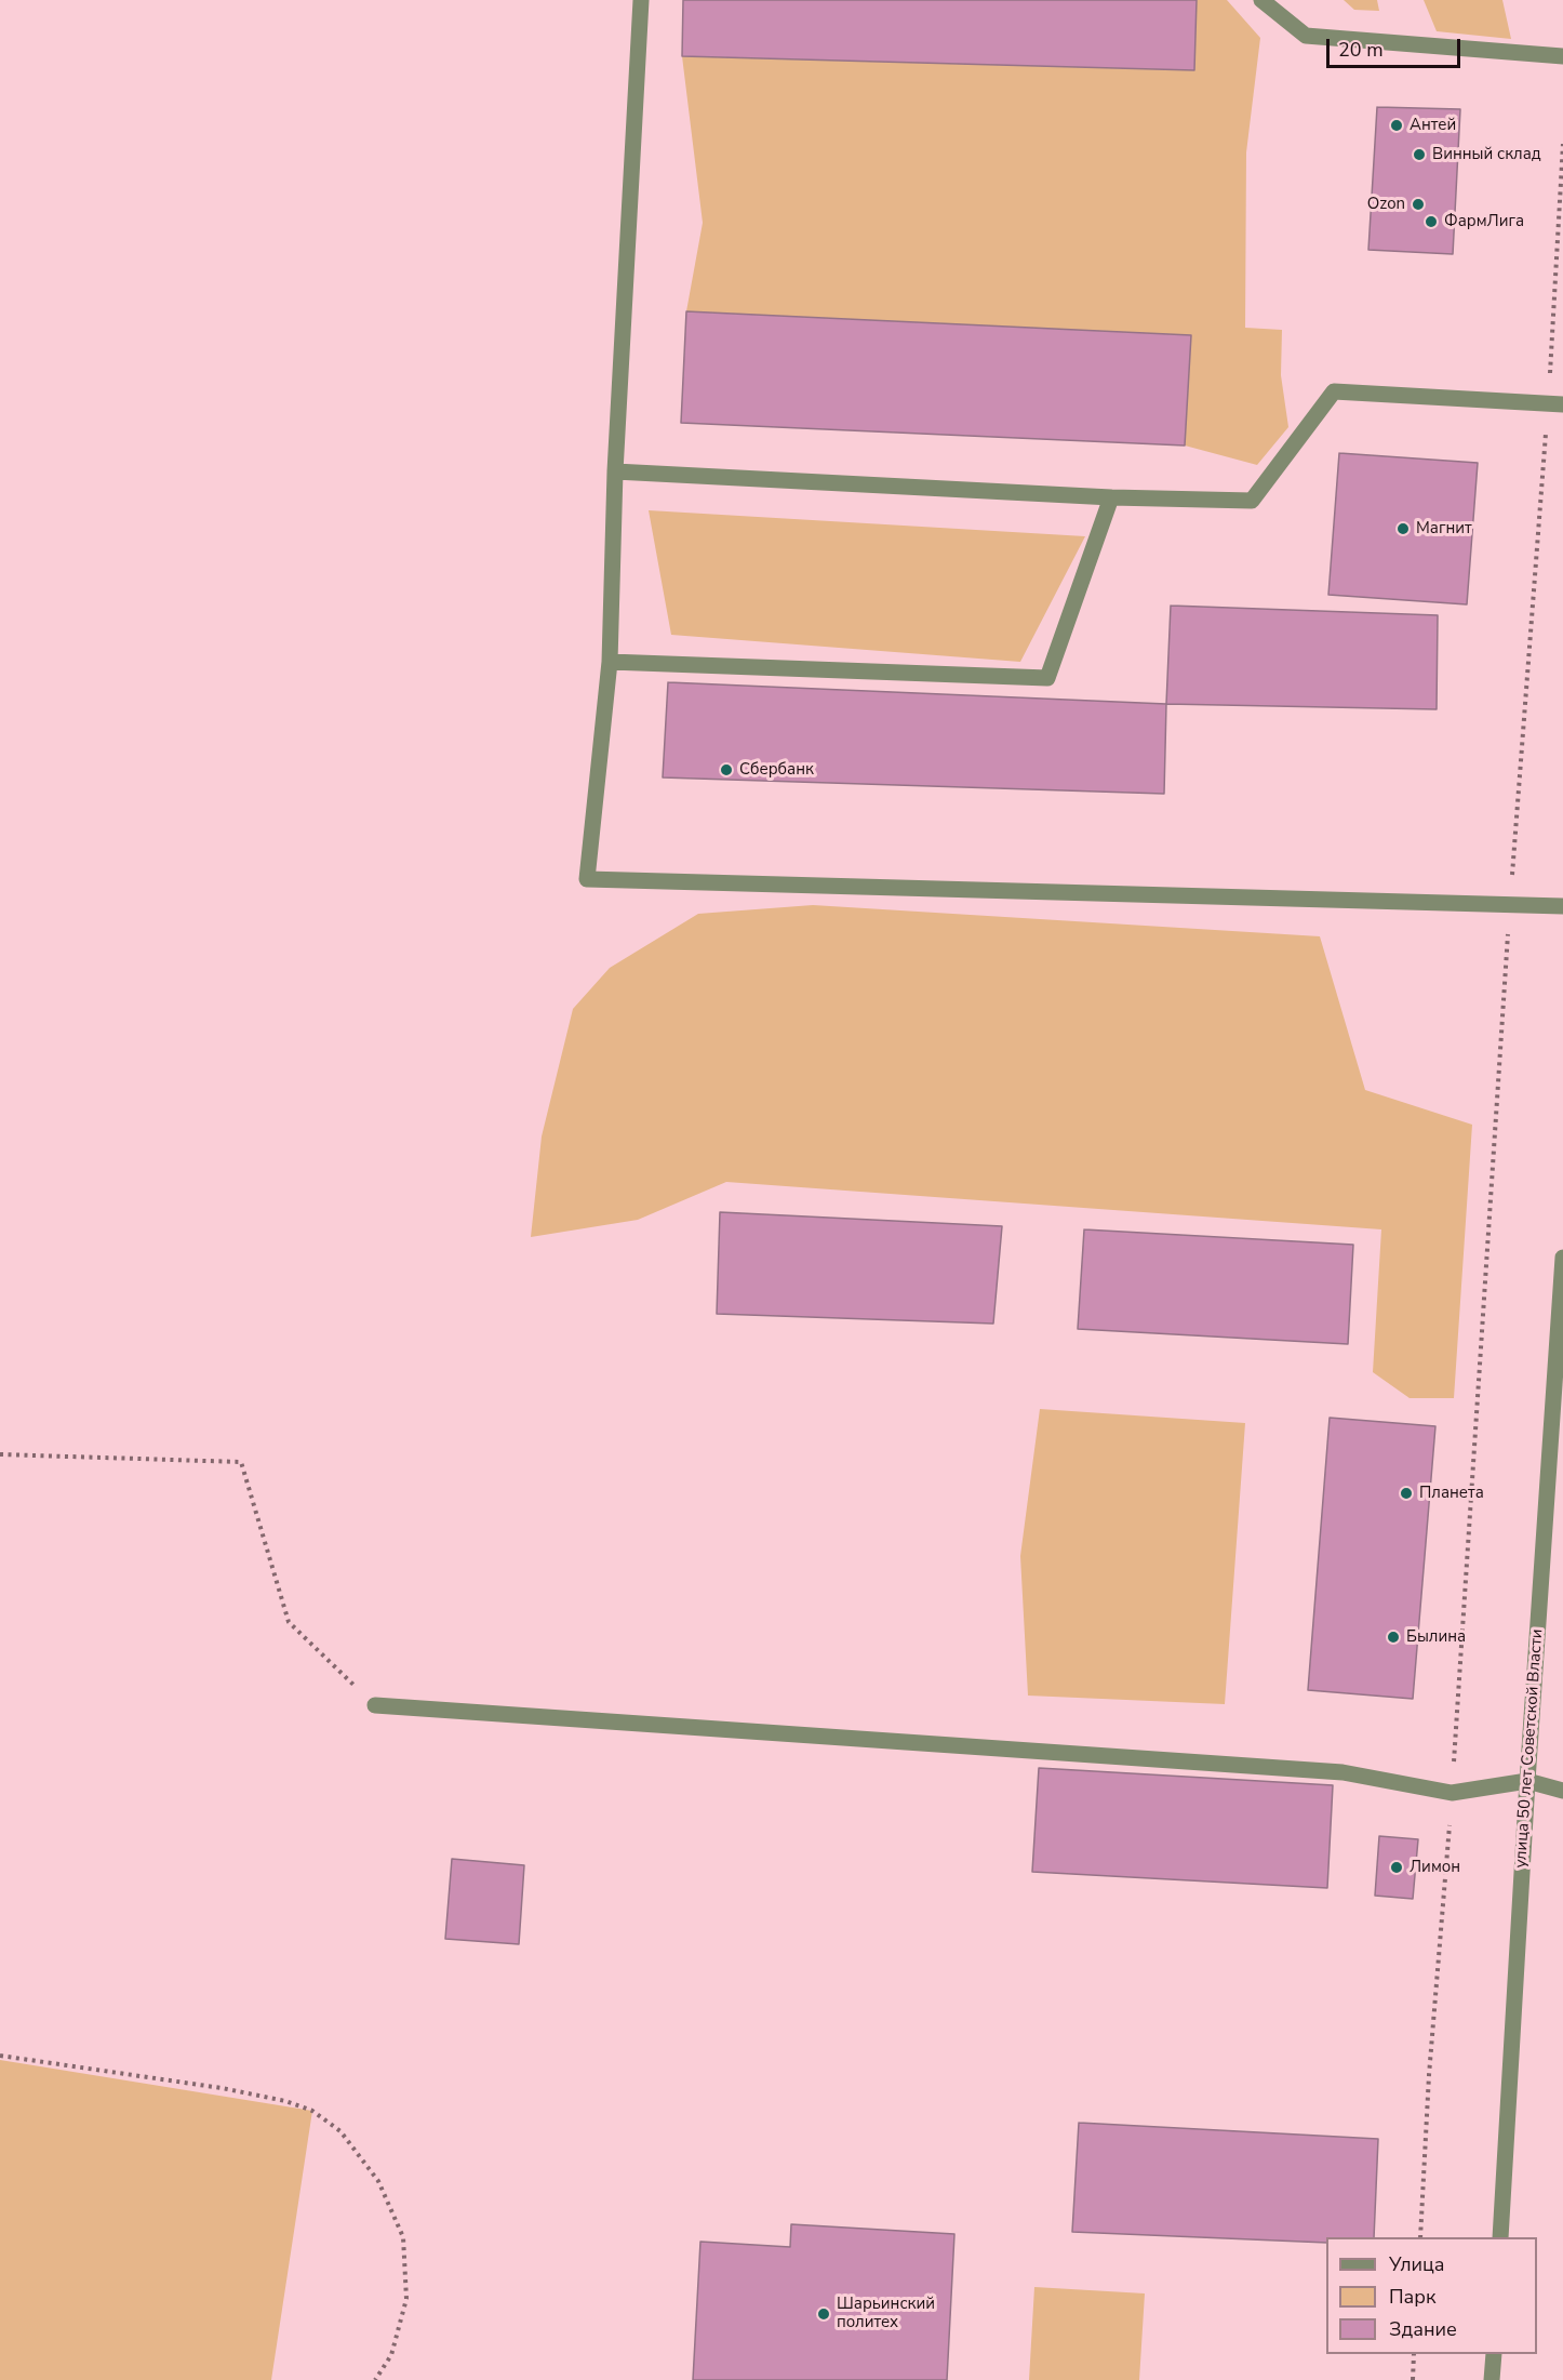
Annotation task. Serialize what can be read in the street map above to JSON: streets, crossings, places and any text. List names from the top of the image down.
{
  "streets": {
    "street": ["улица 50 лет Советской Власти"]
  },
  "places": [
    "Антей",
    "Винный склад",
    "Ozon",
    "ФармЛига",
    "Магнит",
    "Сбербанк",
    "Планета",
    "Былина",
    "Лимон",
    "Шарьинский политех"
  ],
  "legend": ["Улица", "Парк", "Здание"],
  "scale_bar": "20 m"
}
